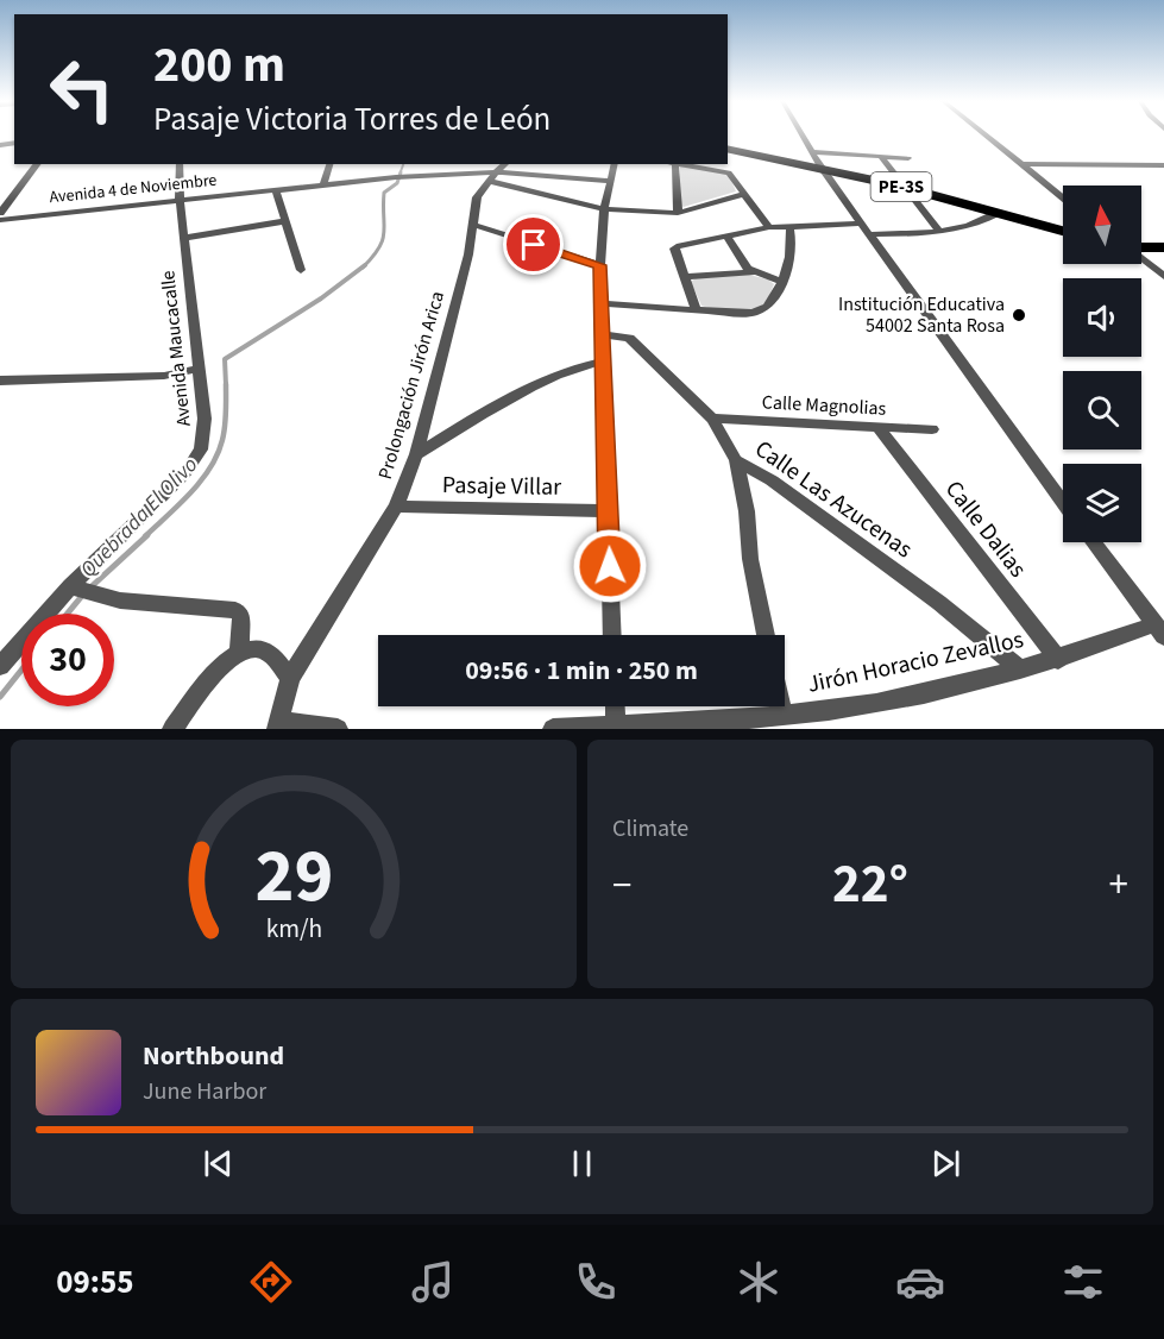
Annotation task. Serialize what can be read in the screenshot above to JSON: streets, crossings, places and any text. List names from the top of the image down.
{
  "streets": {
    "highway": ["PE-3S"],
    "street": [
      "Avenida 4 de Noviembre",
      "Avenida Maucacalle",
      "Prolongación Jirón Arica",
      "Calle Magnolias",
      "Pasaje Villar",
      "Calle Las Azucenas",
      "Calle Dalias",
      "Jirón Horacio Zevallos"
    ]
  },
  "crossings": [
    ["Avenida 4 de Noviembre", "Avenida Maucacalle"],
    ["Avenida 4 de Noviembre", "Prolongación Jirón Arica"],
    ["Prolongación Jirón Arica", "Pasaje Villar"],
    ["Calle Magnolias", "Calle Las Azucenas"],
    ["Calle Magnolias", "Calle Dalias"],
    ["Calle Las Azucenas", "Jirón Horacio Zevallos"],
    ["Calle Dalias", "Jirón Horacio Zevallos"]
  ],
  "water": ["Quebrada El Olivo"],
  "places": ["Institución Educativa 54002 Santa Rosa"],
  "north": "top",
  "page": {
    "turn": ["200 m", "Pasaje Victoria Torres de León"],
    "limit": "30",
    "trip": "09:56 · 1 min · 250 m",
    "tile": "Climate",
    "heat": ["−", "22°", "+"],
    "song": ["Northbound", "June Harbor"],
    "tabs": "09:55",
    "gauge": ["29", "km/h"]
  }
}
